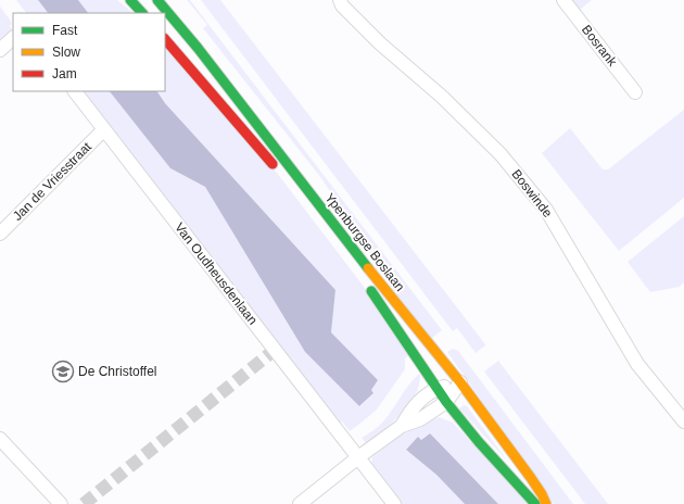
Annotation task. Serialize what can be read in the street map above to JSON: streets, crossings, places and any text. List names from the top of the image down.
{
  "streets": {
    "main road": ["Ypenburgse Boslaan"],
    "street": [
      "Bosrank",
      "Jan de Vriesstraat",
      "Boswinde",
      "Van Oudheusdenlaan"
    ]
  },
  "crossings": [
    ["Jan de Vriesstraat", "Van Oudheusdenlaan"]
  ],
  "places": {
    "school or university": ["De Christoffel"]
  },
  "legend": ["Fast", "Slow", "Jam"]
}
